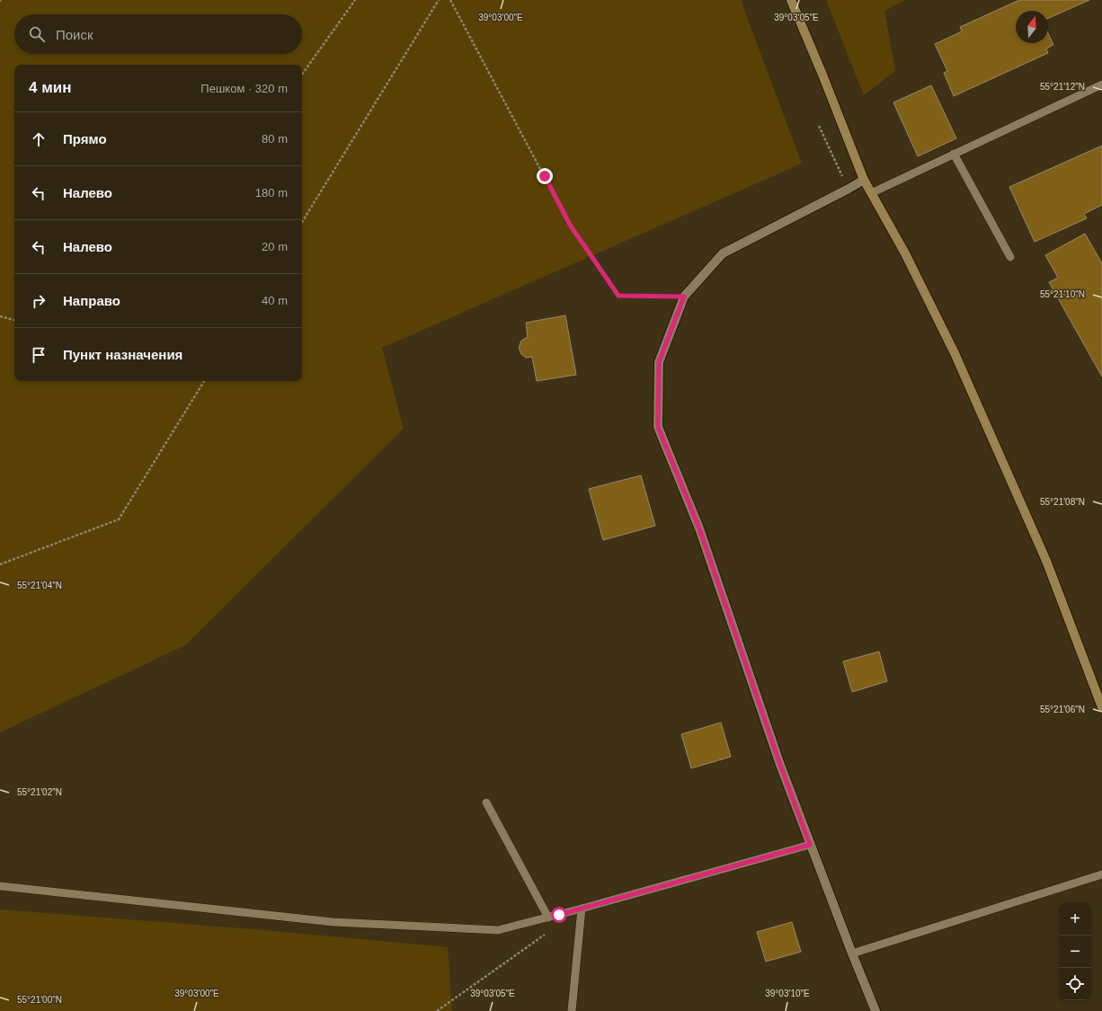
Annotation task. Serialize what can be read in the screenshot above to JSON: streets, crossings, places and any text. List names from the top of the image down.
{
  "north": "top",
  "page": {
    "search": "Поиск",
    "heading": ["4 мин", "Пешком · 320 m"],
    "list": [
      ["Прямо", "80 m"],
      ["Налево", "180 m"],
      ["Налево", "20 m"],
      ["Направо", "40 m"],
      "Пункт назначения"
    ],
    "map_buttons": ["+", "−"]
  },
  "coordinates": [
    "39°03'00\"E",
    "39°03'05\"E",
    "55°21'12\"N",
    "55°21'10\"N",
    "55°21'08\"N",
    "55°21'04\"N",
    "55°21'06\"N",
    "55°21'02\"N",
    "39°03'10\"E",
    "55°21'00\"N"
  ]
}
